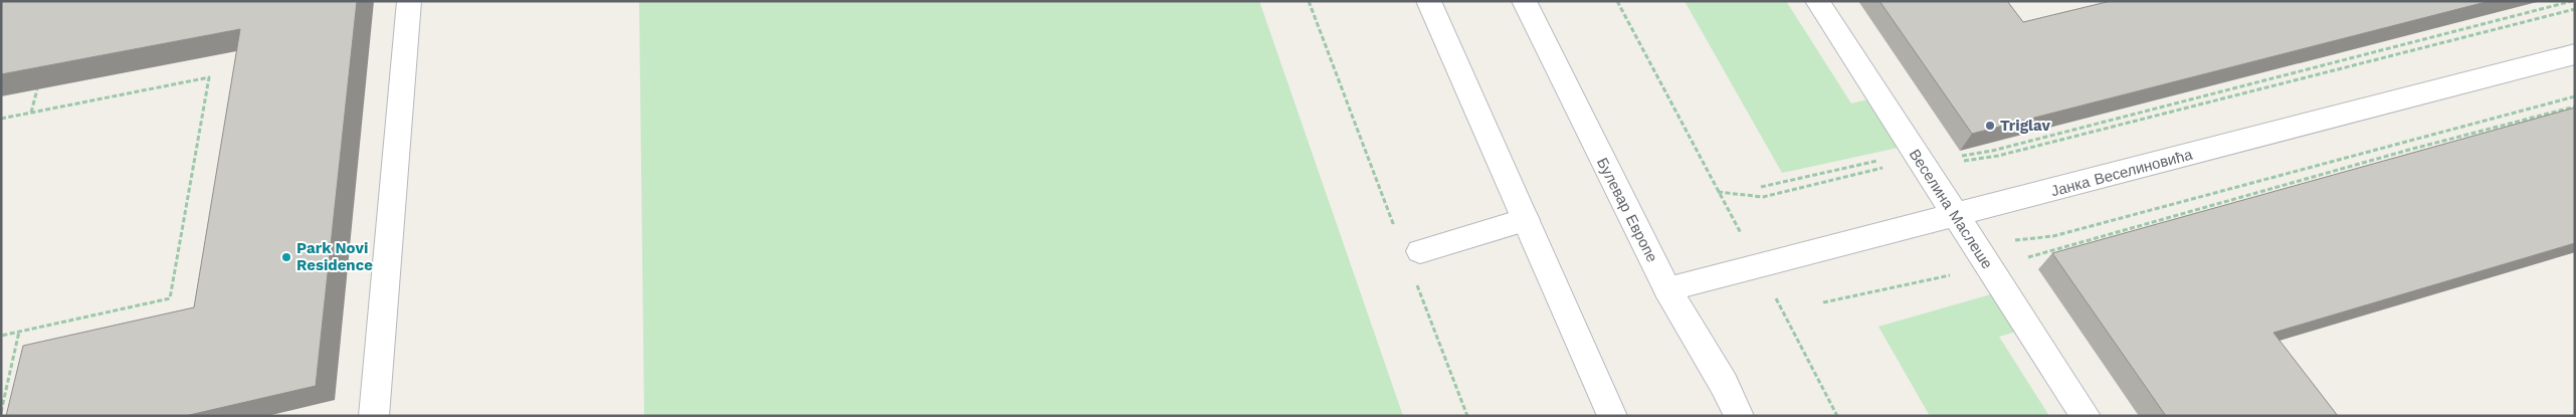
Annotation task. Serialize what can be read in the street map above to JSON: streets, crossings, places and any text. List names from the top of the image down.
{
  "streets": {
    "street": ["Јанка Веселиновића", "Веселина Маслеше", "Булевар Европе"]
  },
  "crossings": [
    ["Јанка Веселиновића", "Веселина Маслеше"],
    ["Јанка Веселиновића", "Булевар Европе"]
  ],
  "places": ["Triglav", "Park Novi Residence"]
}
